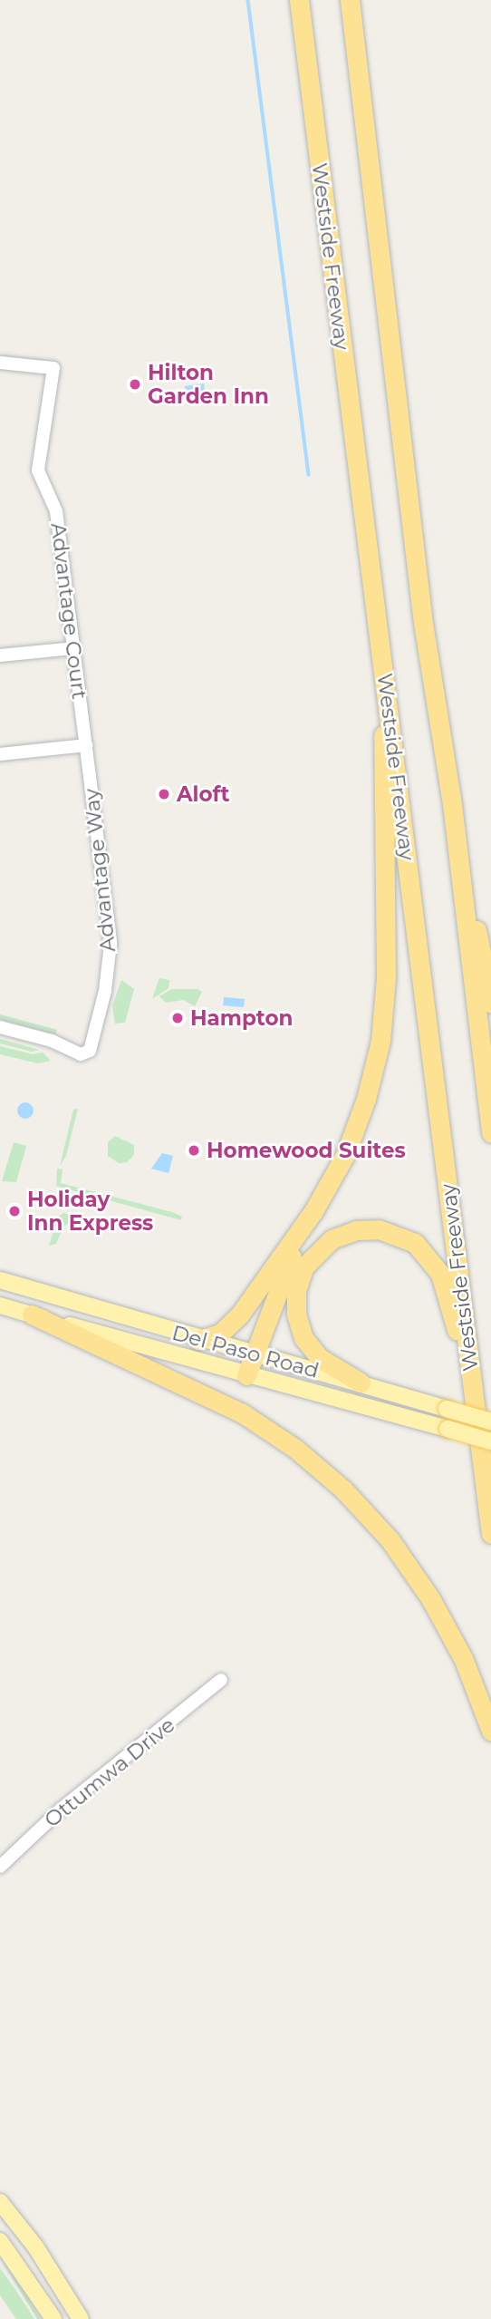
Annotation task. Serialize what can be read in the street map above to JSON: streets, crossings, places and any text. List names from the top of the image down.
{
  "streets": {
    "highway": ["Westside Freeway"],
    "main road": ["Del Paso Road"],
    "street": ["Advantage Court", "Advantage Way", "Ottumwa Drive"]
  },
  "crossings": [
    ["Advantage Court", "Advantage Way"]
  ],
  "places": [
    "Hilton Garden Inn",
    "Aloft",
    "Hampton",
    "Homewood Suites",
    "Holiday Inn Express"
  ]
}
